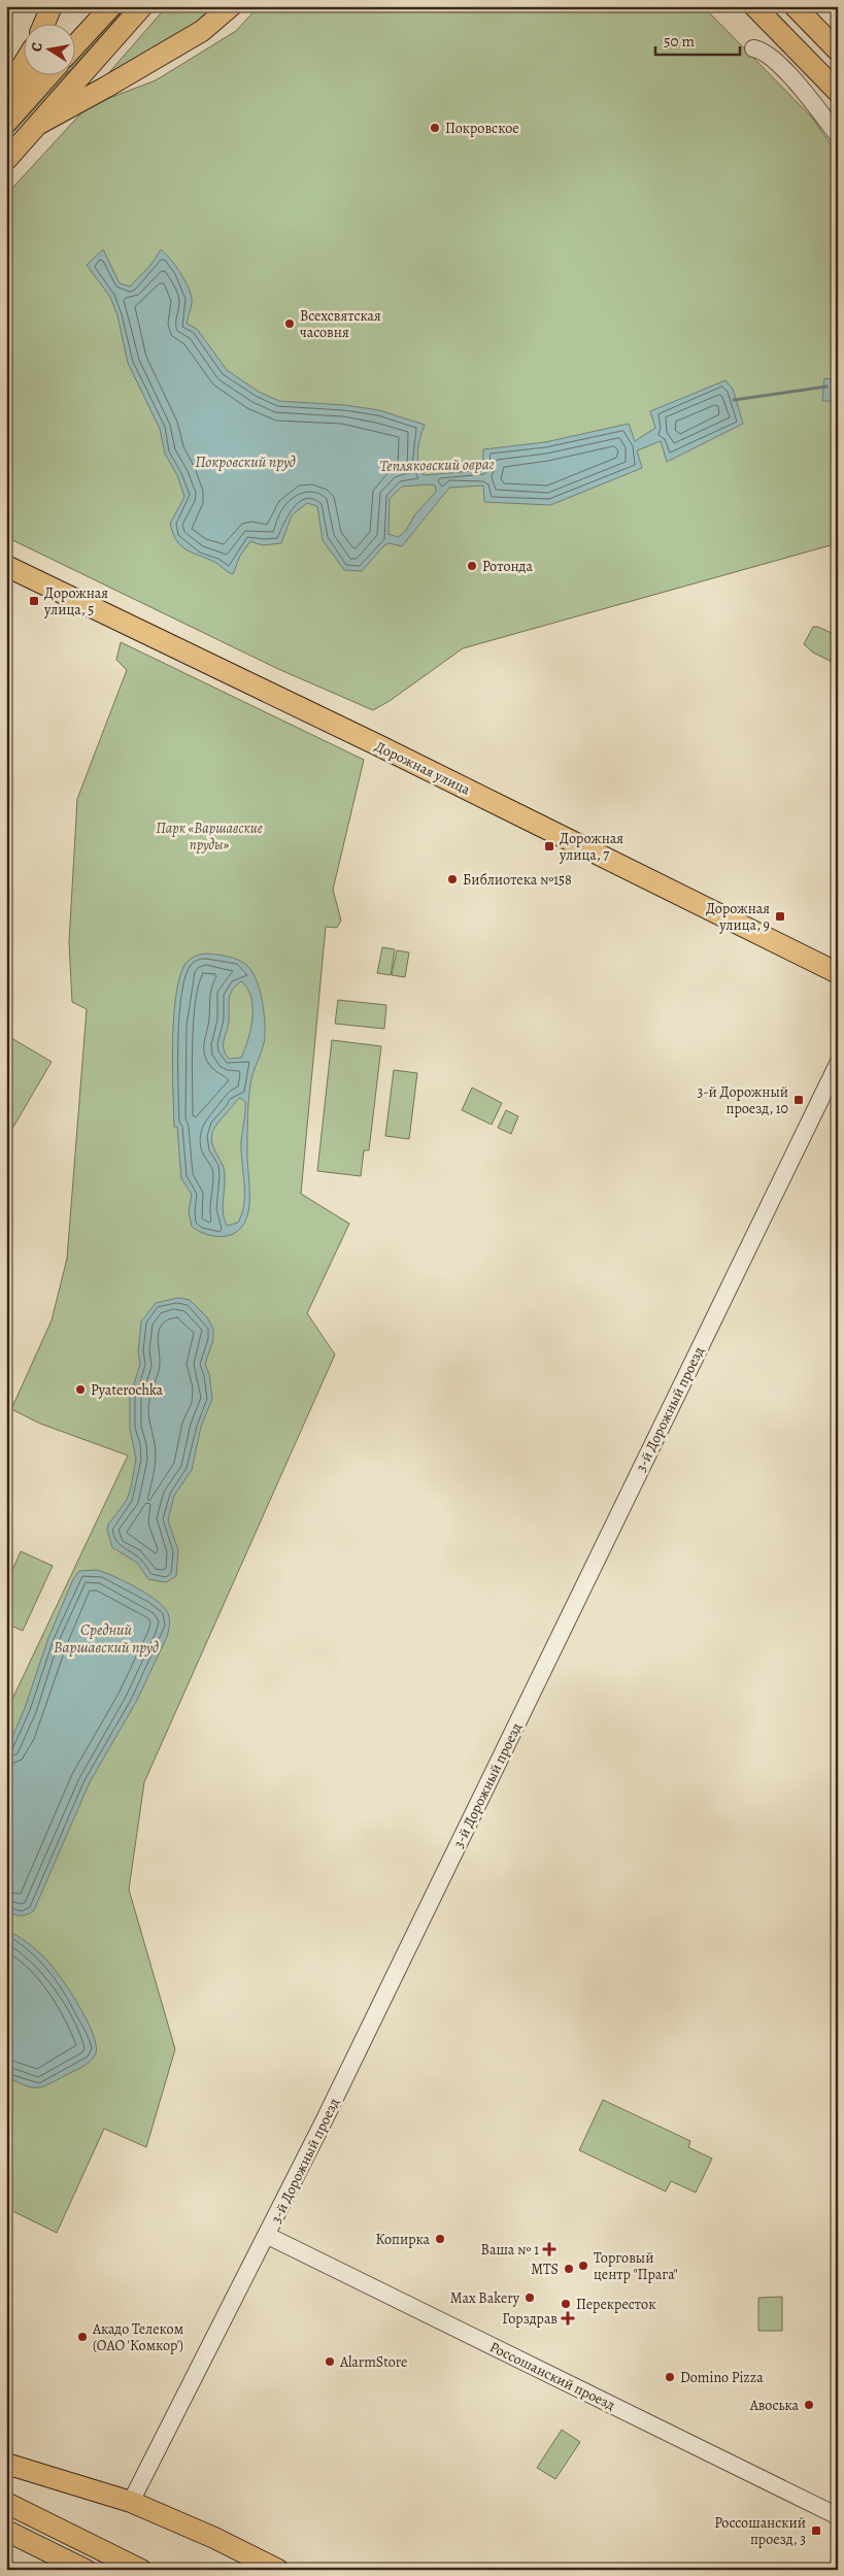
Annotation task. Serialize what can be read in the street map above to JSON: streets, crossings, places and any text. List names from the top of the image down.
{
  "streets": {
    "main road": ["Дорожная улица"],
    "street": ["3-й Дорожный проезд", "Россошанский проезд"]
  },
  "crossings": [
    ["3-й Дорожный проезд", "Россошанский проезд"]
  ],
  "water": ["Покровский пруд", "Тепляковский овраг", "Средний Варшавский пруд"],
  "parks": ["Парк «Варшавские пруды»"],
  "places": {
    "other": [
      "Покровское",
      "Всехсвятская часовня",
      "Ротонда",
      "Библиотека №158",
      "Pyaterochka",
      "Копирка",
      "Торговый центр \"Прага\"",
      "MTS",
      "Max Bakery",
      "Перекресток",
      "Акадо Телеком (ОАО 'Комкор')",
      "AlarmStore",
      "Domino Pizza",
      "Авоська"
    ],
    "transit": [
      "Дорожная улица, 5",
      "Дорожная улица, 7",
      "Дорожная улица, 9",
      "3-й Дорожный проезд, 10",
      "Россошанский проезд, 3"
    ],
    "health": ["Ваша № 1", "Горздрав"]
  },
  "scale_bar": "50 m",
  "north": "left"
}
